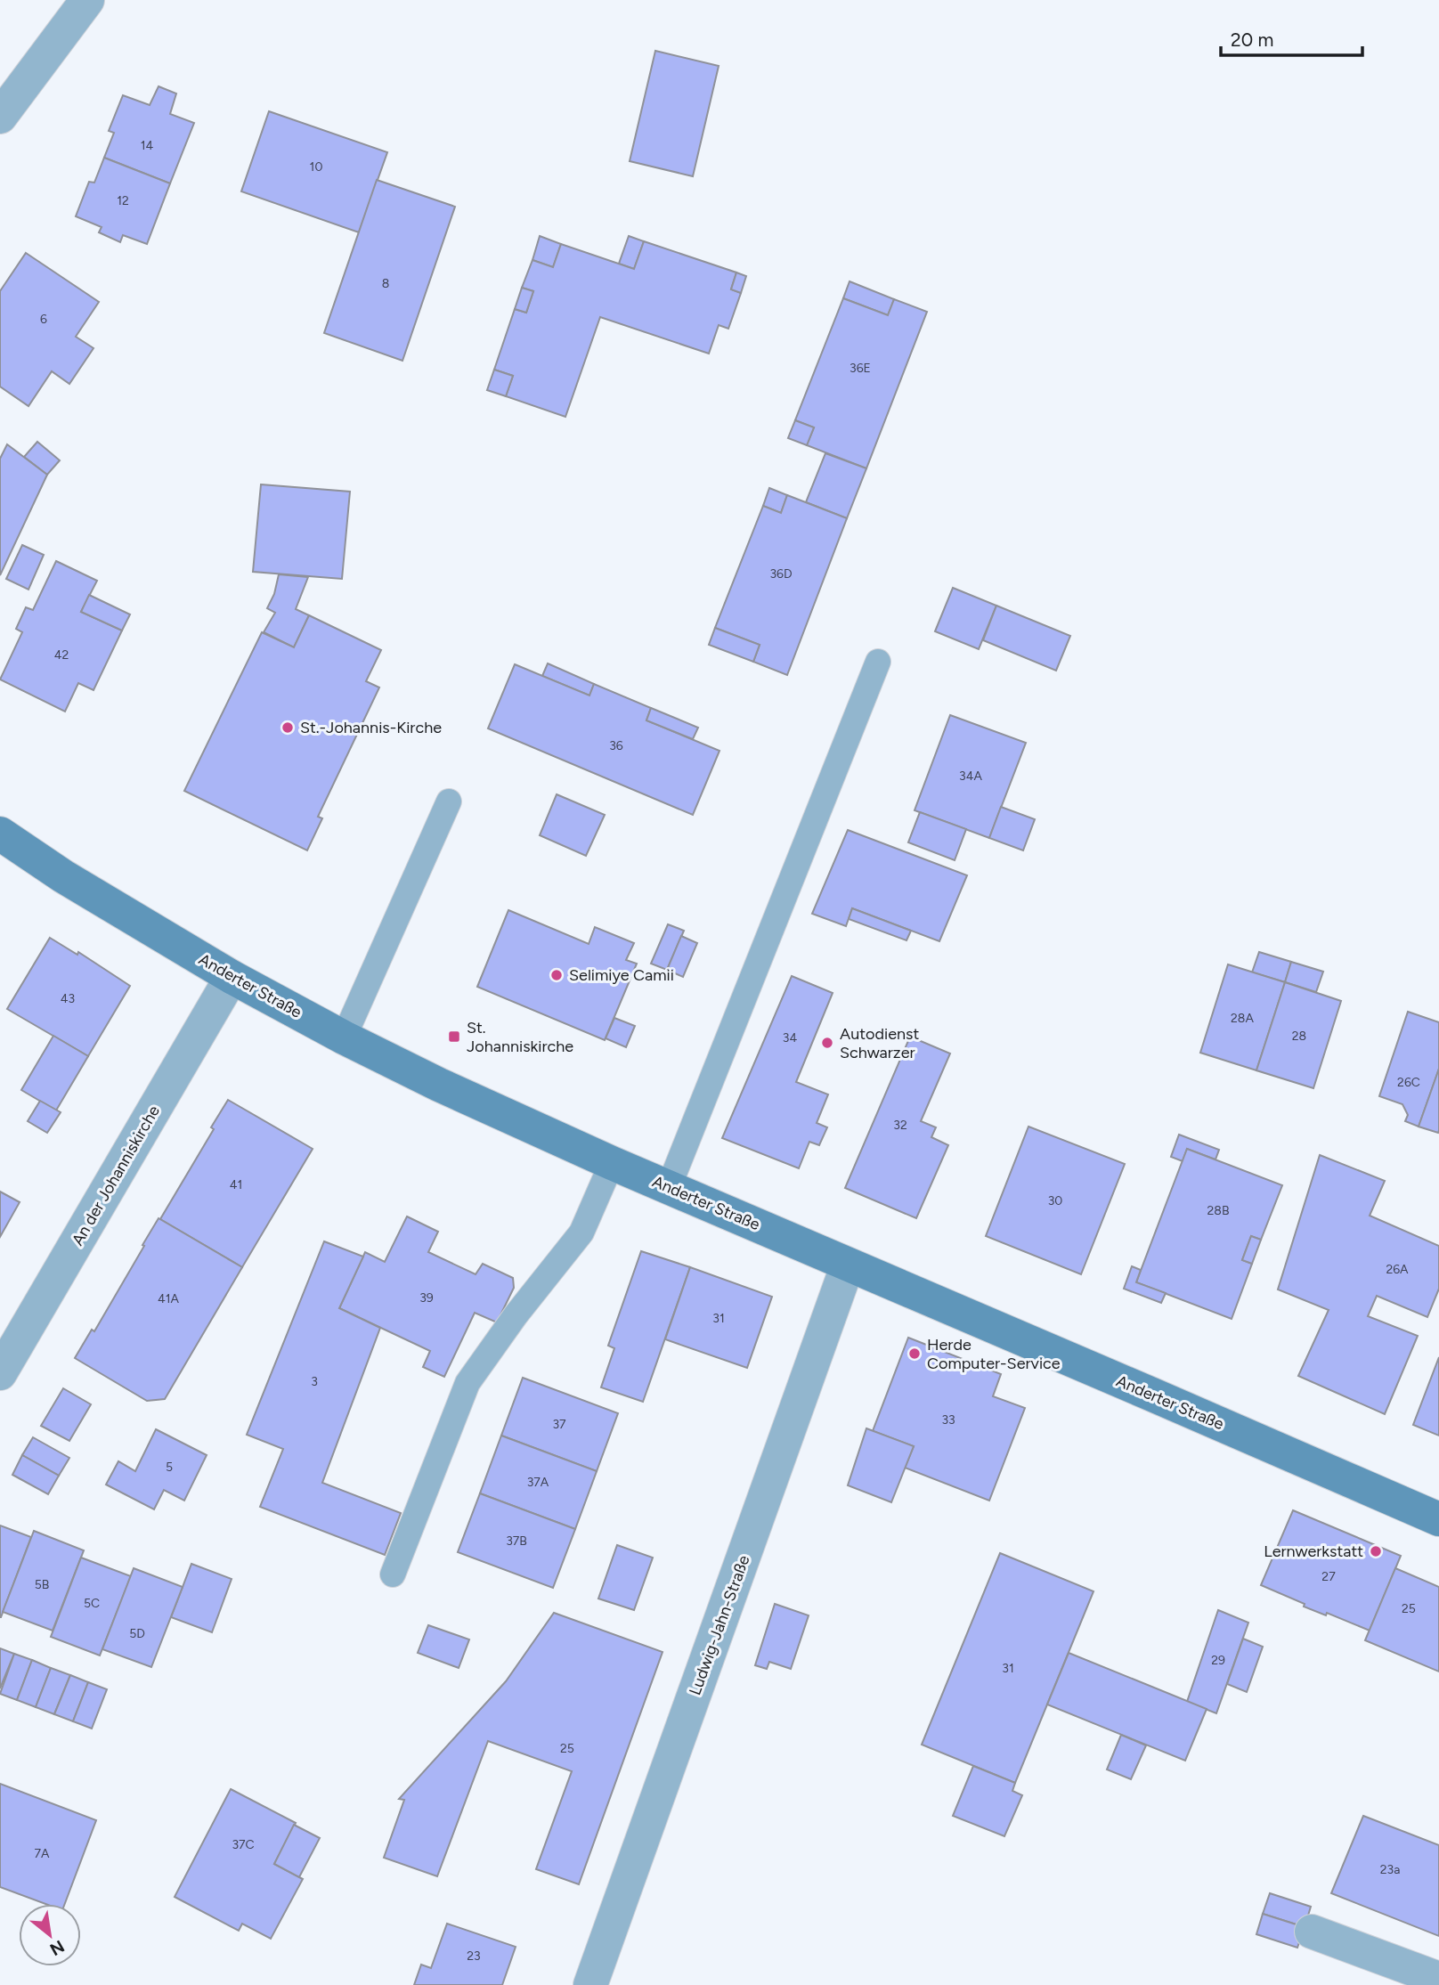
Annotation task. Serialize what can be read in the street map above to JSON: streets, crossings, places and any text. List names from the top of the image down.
{
  "streets": {
    "main road": ["Anderter Straße"],
    "street": ["An der Johanniskirche", "Ludwig-Jahn-Straße"]
  },
  "crossings": [
    ["Anderter Straße", "An der Johanniskirche"],
    ["Anderter Straße", "Ludwig-Jahn-Straße"]
  ],
  "places": {
    "other": [
      "St.-Johannis-Kirche",
      "Selimiye Camii",
      "Autodienst Schwarzer",
      "Herde Computer-Service",
      "Lernwerkstatt"
    ],
    "transit": ["St. Johanniskirche"]
  },
  "house_numbers": [
    "14",
    "10",
    "12",
    "8",
    "6",
    "36E",
    "36D",
    "42",
    "36",
    "34A",
    "43",
    "28A",
    "28",
    "34",
    "26C",
    "32",
    "41",
    "30",
    "28B",
    "26A",
    "39",
    "41A",
    "31",
    "3",
    "33",
    "37",
    "5",
    "37A",
    "37B",
    "27",
    "5B",
    "5C",
    "25",
    "5D",
    "29",
    "31",
    "25",
    "37C",
    "7A",
    "23a",
    "23"
  ],
  "scale_bar": "20 m",
  "north": "bottom right"
}
